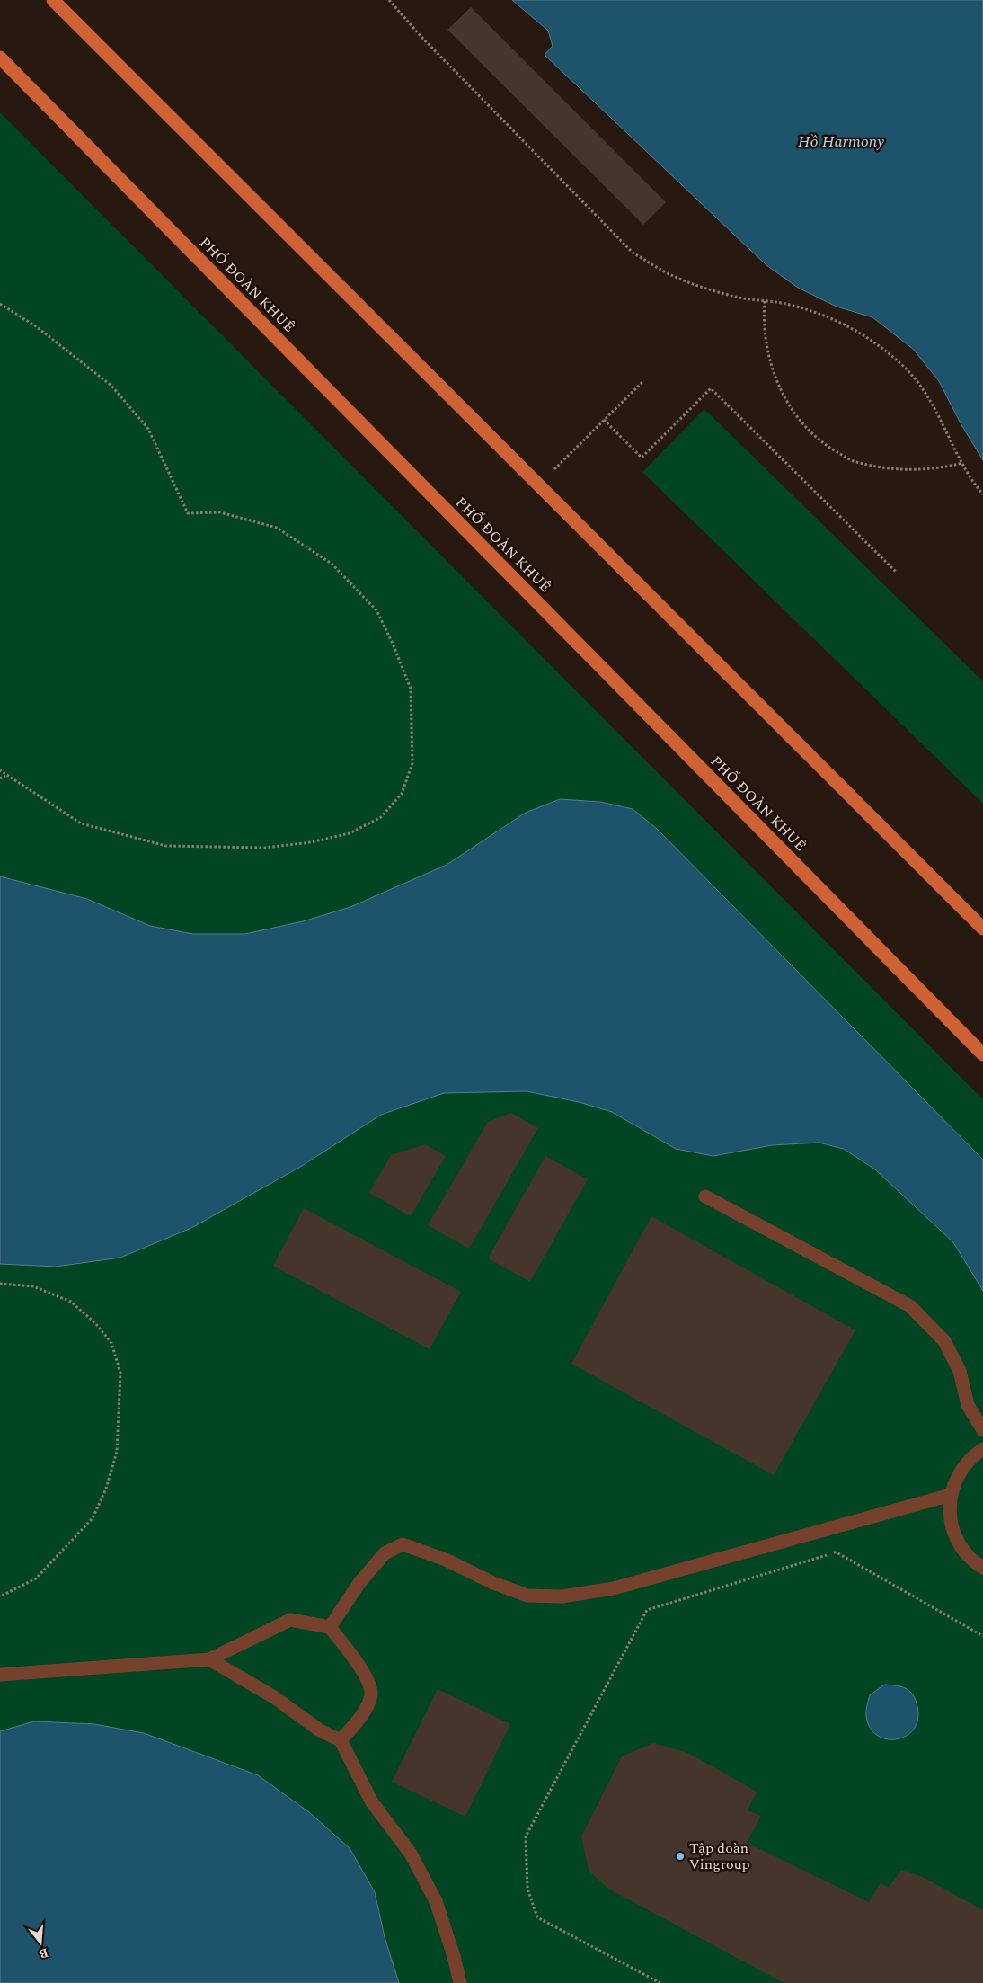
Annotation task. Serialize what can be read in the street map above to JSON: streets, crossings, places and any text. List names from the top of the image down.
{
  "streets": {
    "main road": ["PHỐ ĐOÀN KHUÊ"]
  },
  "water": ["Hồ Harmony"],
  "places": ["Tập đoàn Vingroup"],
  "north": "bottom"
}
